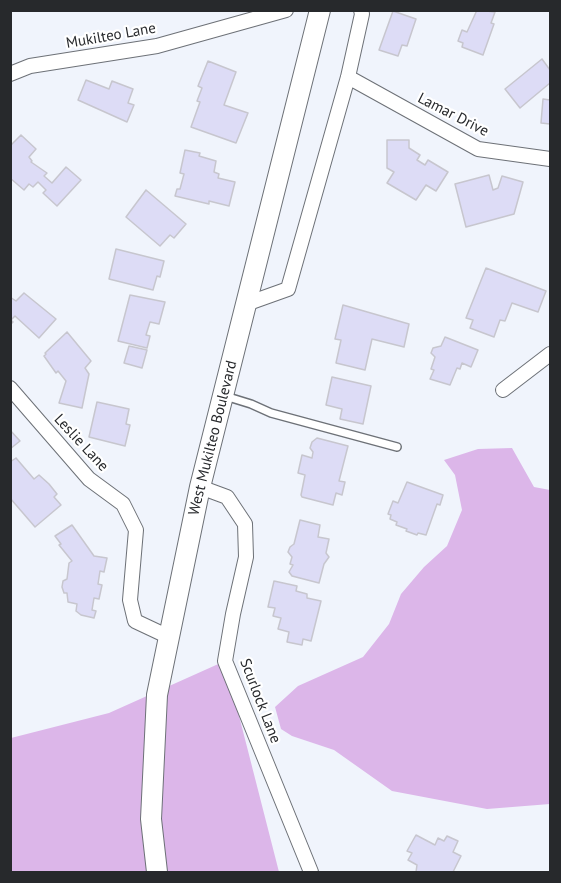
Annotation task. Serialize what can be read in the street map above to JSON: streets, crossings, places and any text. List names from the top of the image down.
{
  "streets": {
    "main road": ["West Mukilteo Boulevard"],
    "street": [
      "Mukilteo Lane",
      "Lamar Drive",
      "Leslie Lane",
      "Scurlock Lane"
    ]
  },
  "crossings": [
    ["West Mukilteo Boulevard", "Leslie Lane"],
    ["West Mukilteo Boulevard", "Scurlock Lane"]
  ]
}
